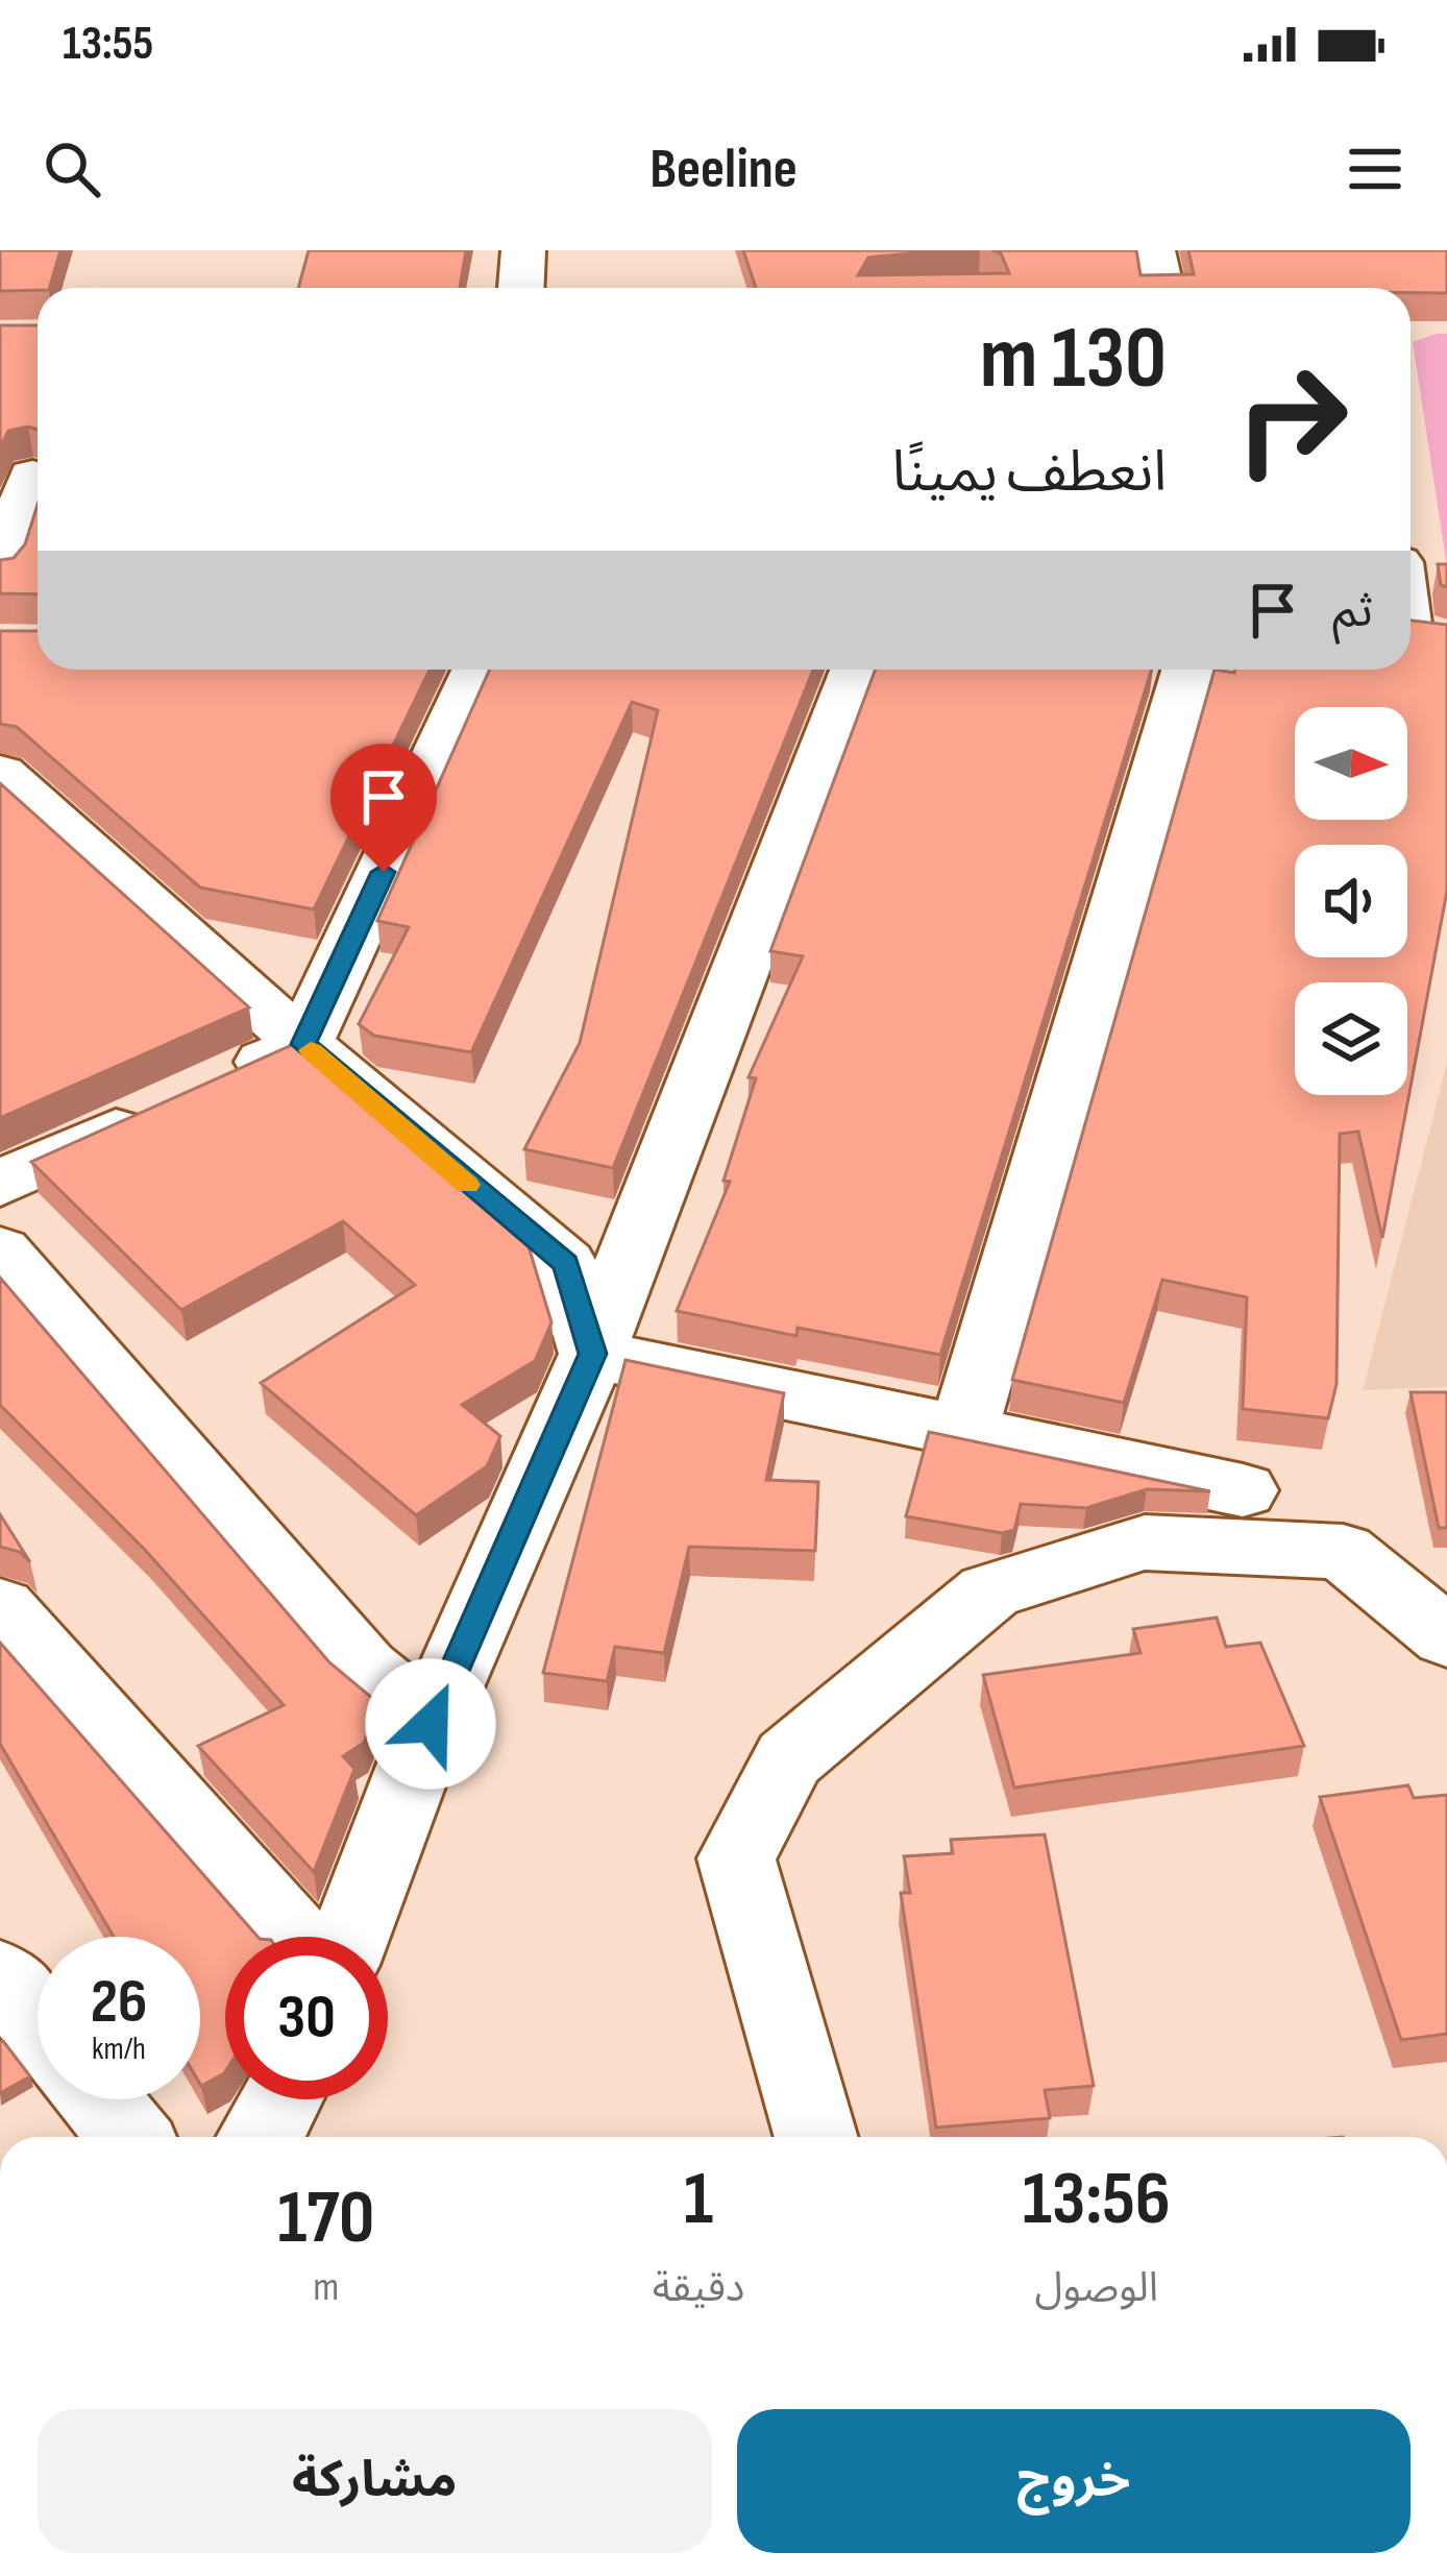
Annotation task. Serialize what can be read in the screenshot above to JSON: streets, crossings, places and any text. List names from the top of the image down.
{
  "north": "right",
  "page": {
    "status": "13:55",
    "header": "Beeline",
    "turn": ["130 m", "انعطف يمينًا"],
    "then": "ثم",
    "speed": "26 km/h",
    "limit": "30",
    "eta": [
      "13:56",
      "الوصول",
      "1",
      "دقيقة",
      "170",
      "m"
    ],
    "buttons": ["خروج", "مشاركة"]
  }
}
